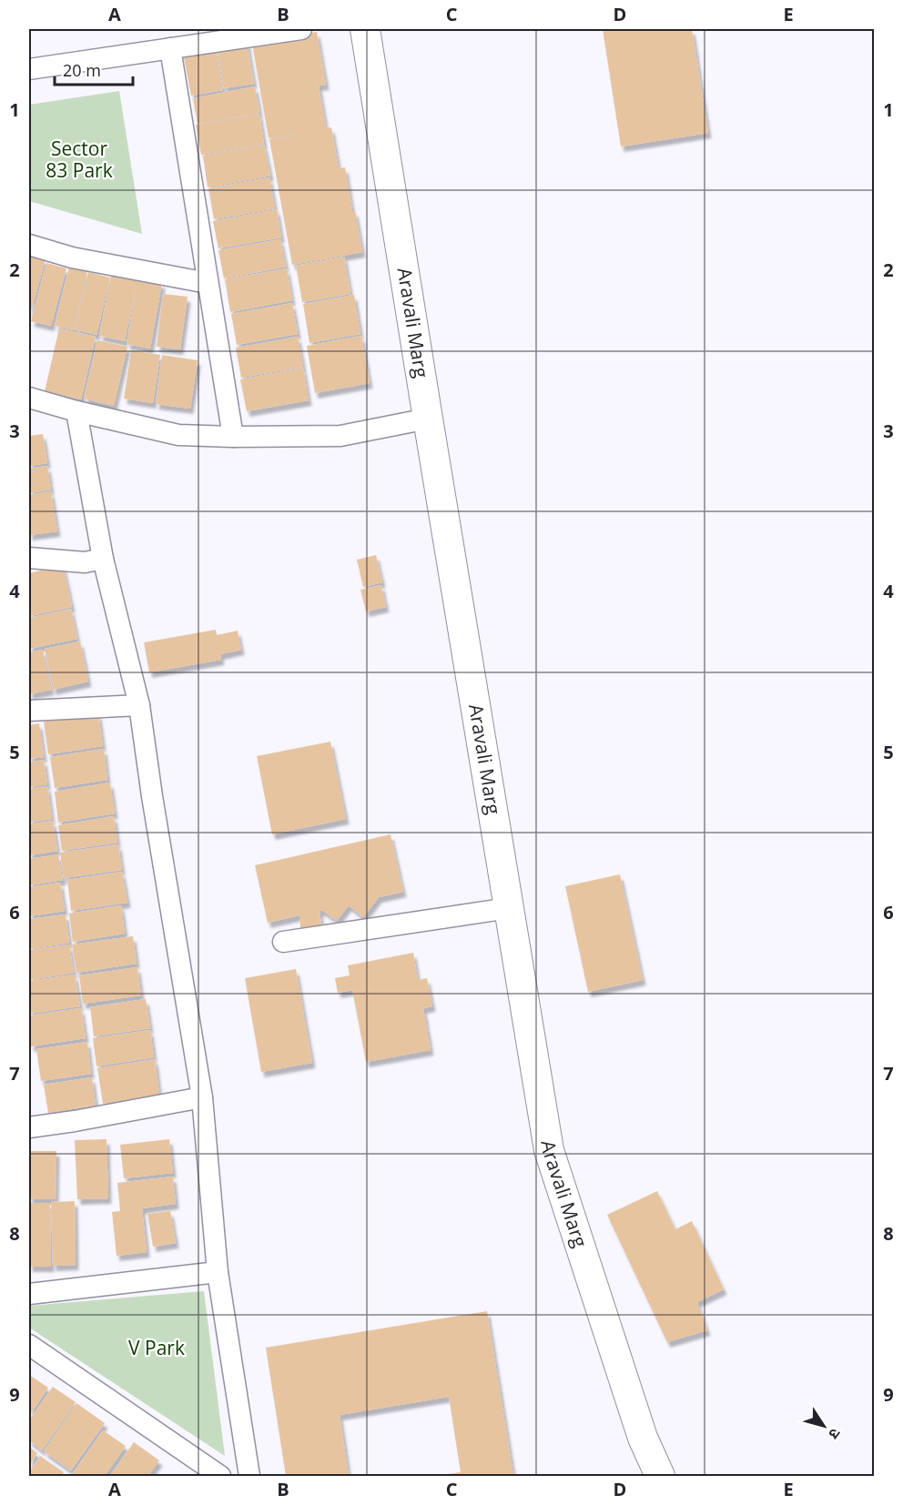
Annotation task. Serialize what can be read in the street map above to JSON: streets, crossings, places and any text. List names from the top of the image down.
{
  "streets": {
    "street": ["Aravali Marg"]
  },
  "parks": ["Sector 83 Park", "V Park"],
  "scale_bar": "20 m",
  "north": "bottom right",
  "grid": {
    "columns": [
      "A",
      "B",
      "C",
      "D",
      "E"
    ],
    "rows": [
      "1",
      "2",
      "3",
      "4",
      "5",
      "6",
      "7",
      "8",
      "9"
    ]
  }
}
